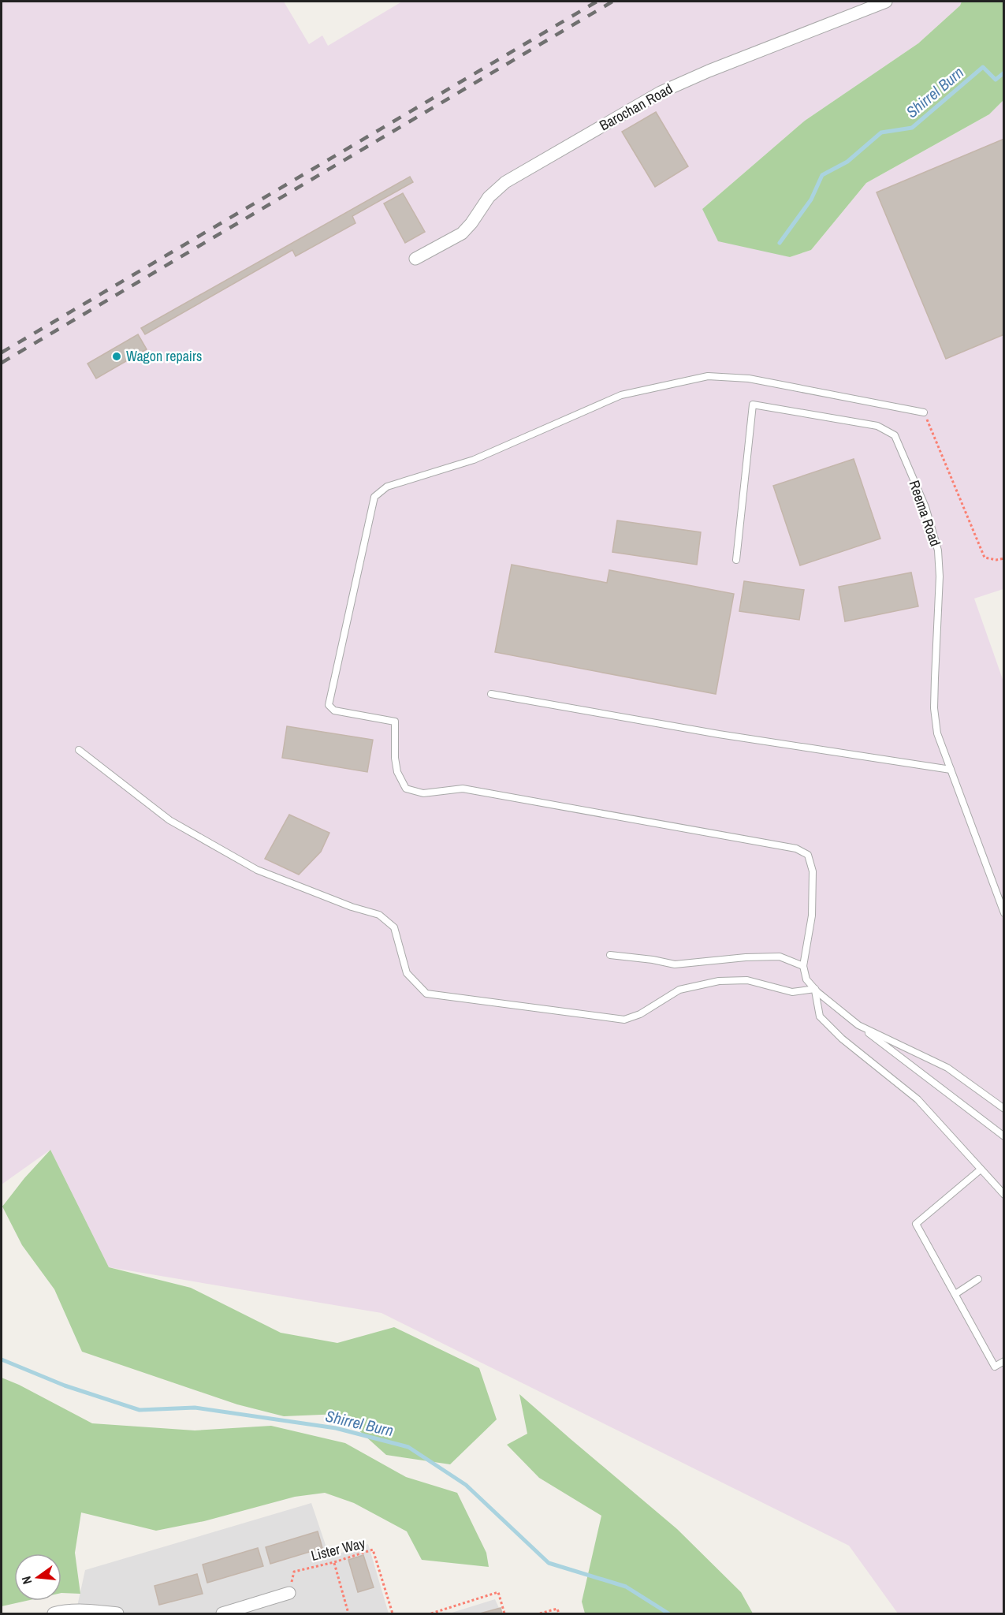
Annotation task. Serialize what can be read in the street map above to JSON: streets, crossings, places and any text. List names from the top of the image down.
{
  "streets": {
    "street": ["Barochan Road"],
    "lane": ["Reema Road"],
    "path": ["Lister Way"]
  },
  "water": ["Shirrel Burn"],
  "places": ["Wagon repairs"],
  "north": "left"
}
